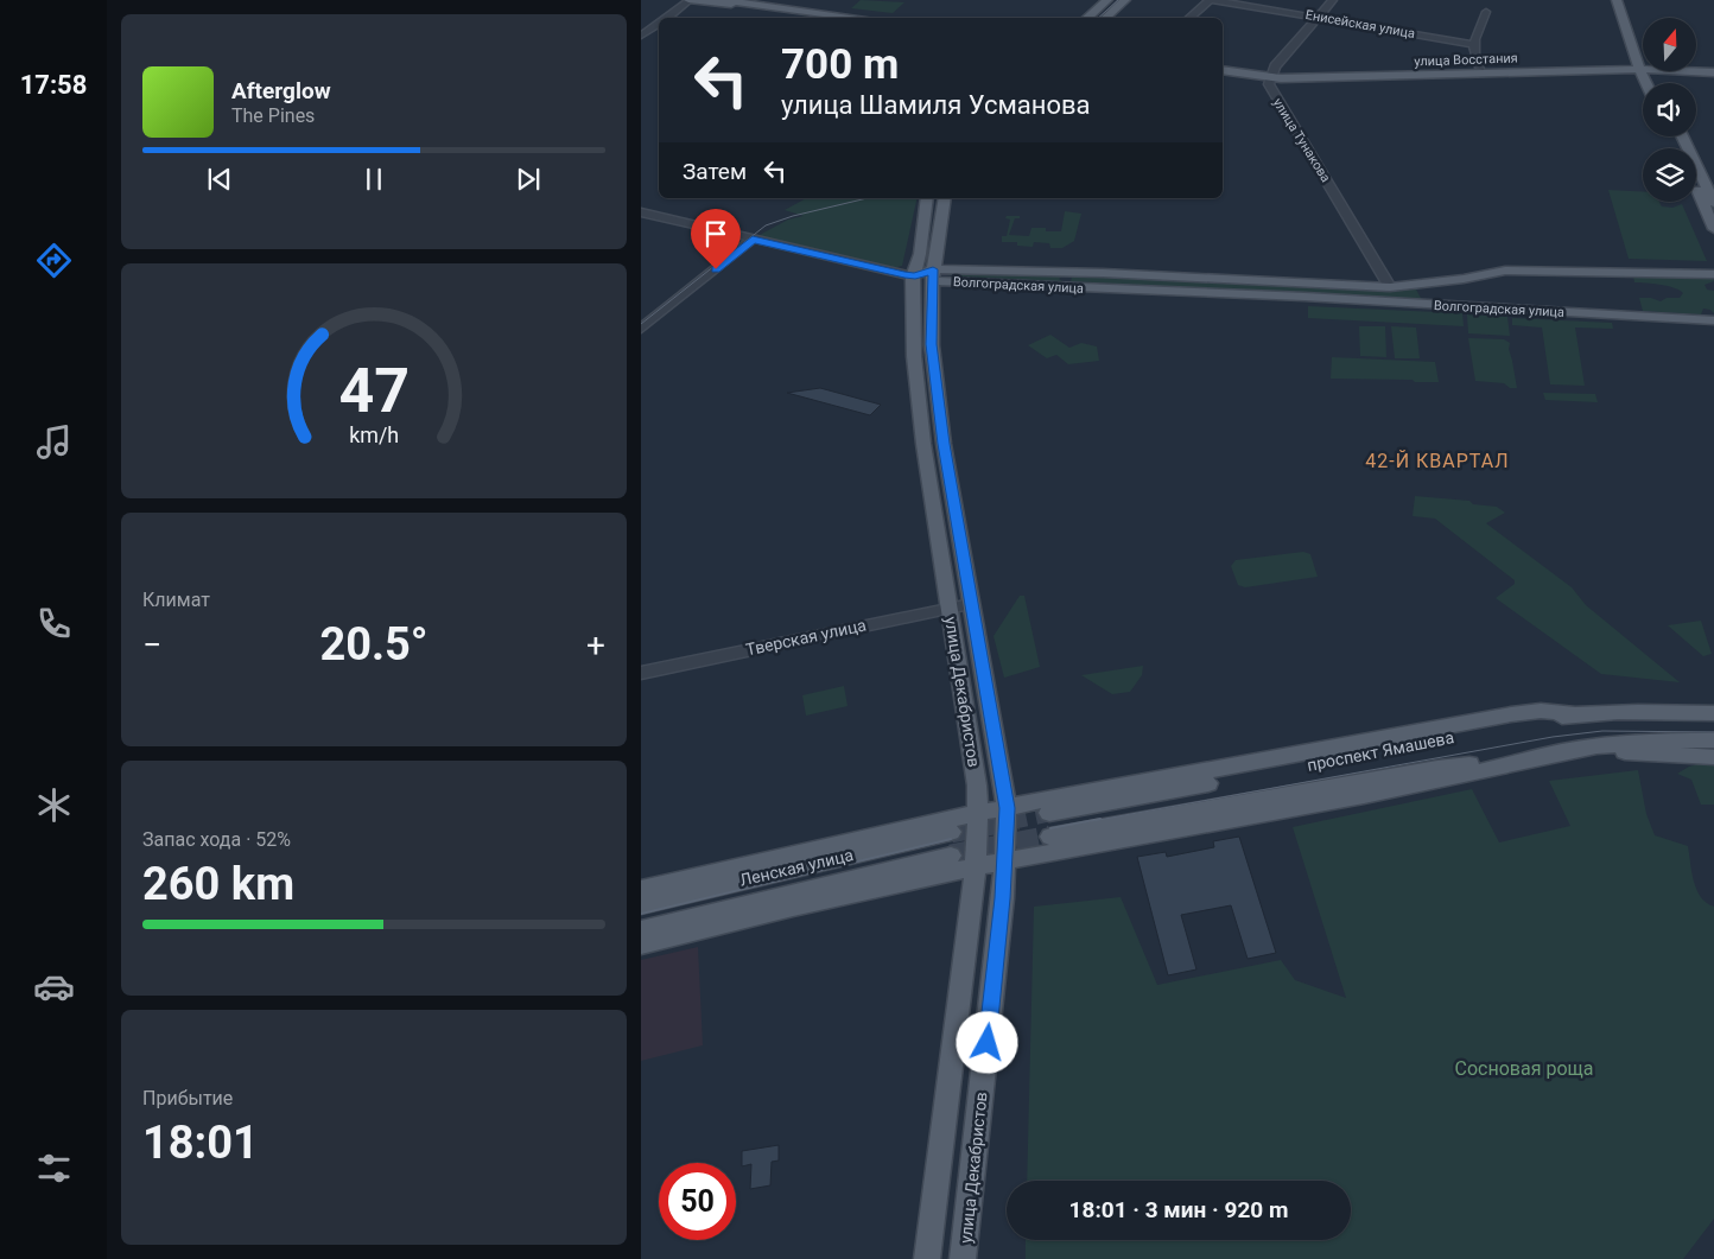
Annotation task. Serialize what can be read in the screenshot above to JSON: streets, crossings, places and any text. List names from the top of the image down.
{
  "streets": {
    "main road": [
      "улица Восстания",
      "Волгоградская улица",
      "улица Декабристов",
      "проспект Ямашева",
      "Ленская улица"
    ],
    "street": ["Енисейская улица", "улица Тунакова", "Тверская улица"]
  },
  "crossings": [
    ["улица Восстания", "улица Тунакова"],
    ["улица Тунакова", "Волгоградская улица"],
    ["Волгоградская улица", "улица Декабристов"],
    ["Тверская улица", "улица Декабристов"]
  ],
  "districts": ["42-Й КВАРТАЛ"],
  "parks": ["Сосновая роща"],
  "north": "top",
  "page": {
    "tabs": "17:58",
    "turn": ["700 m", "улица Шамиля Усманова"],
    "song": ["Afterglow", "The Pines"],
    "then": "Затем",
    "tile": [
      "Климат",
      ["Запас хода · 52%", "260 km"],
      ["Прибытие", "18:01"]
    ],
    "heat": ["−", "20.5°", "+"],
    "limit": "50",
    "trip": "18:01 · 3 мин · 920 m",
    "gauge": ["47", "km/h"]
  }
}
